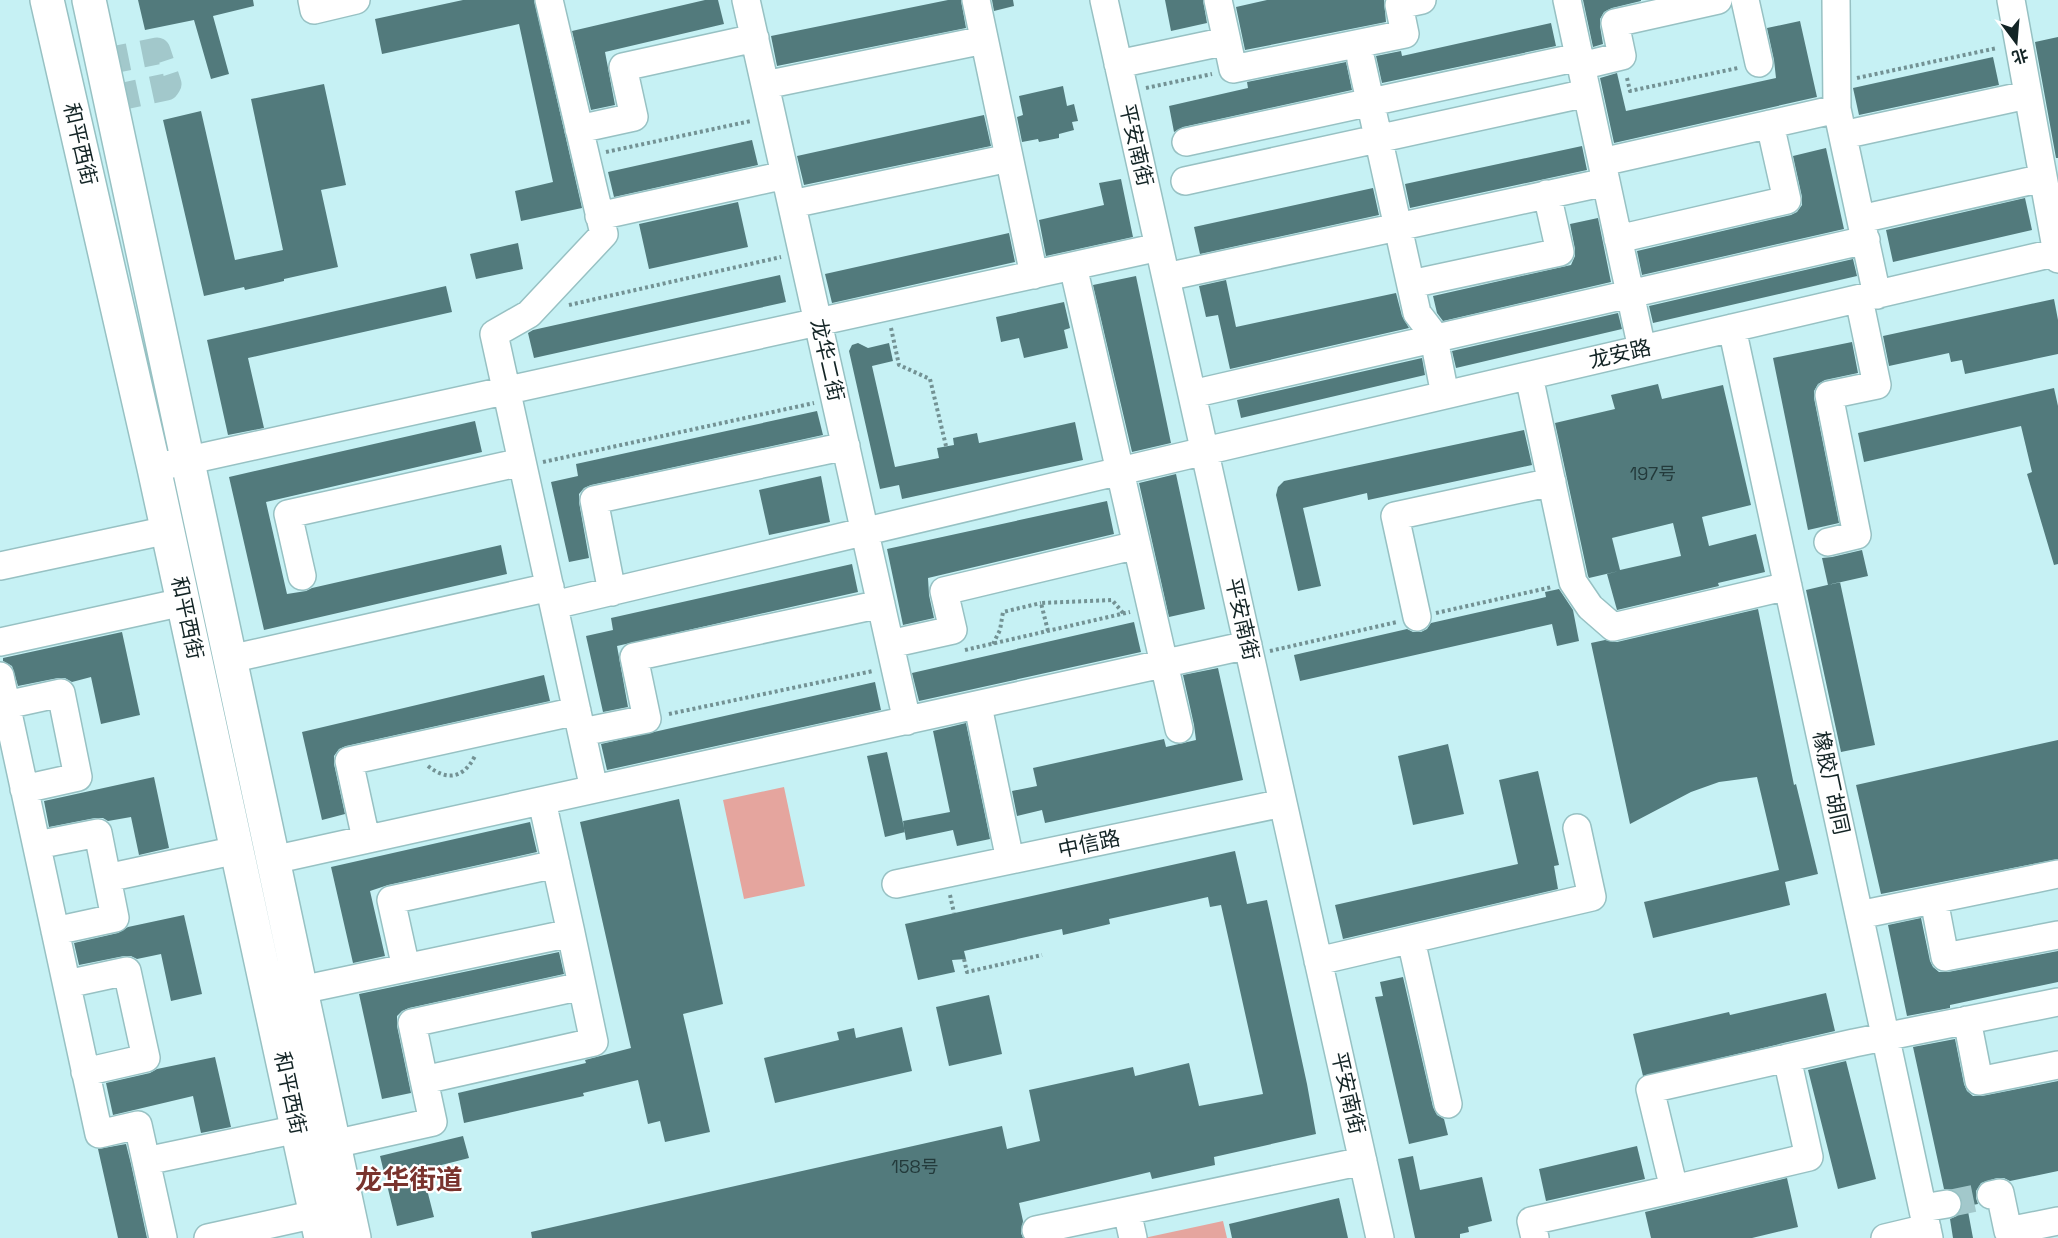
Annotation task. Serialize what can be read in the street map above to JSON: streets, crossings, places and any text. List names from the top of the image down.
{
  "streets": {
    "main road": ["和平西街"],
    "street": [
      "平安南街",
      "龙安路",
      "龙华二街",
      "橡胶厂胡同",
      "中信路"
    ]
  },
  "crossings": [
    ["和平西街", "龙安路"],
    ["平安南街", "龙安路"],
    ["平安南街", "中信路"],
    ["龙安路", "龙华二街"],
    ["龙安路", "橡胶厂胡同"]
  ],
  "districts": ["龙华街道"],
  "house_numbers": ["197号", "158号"],
  "north": "bottom"
}
